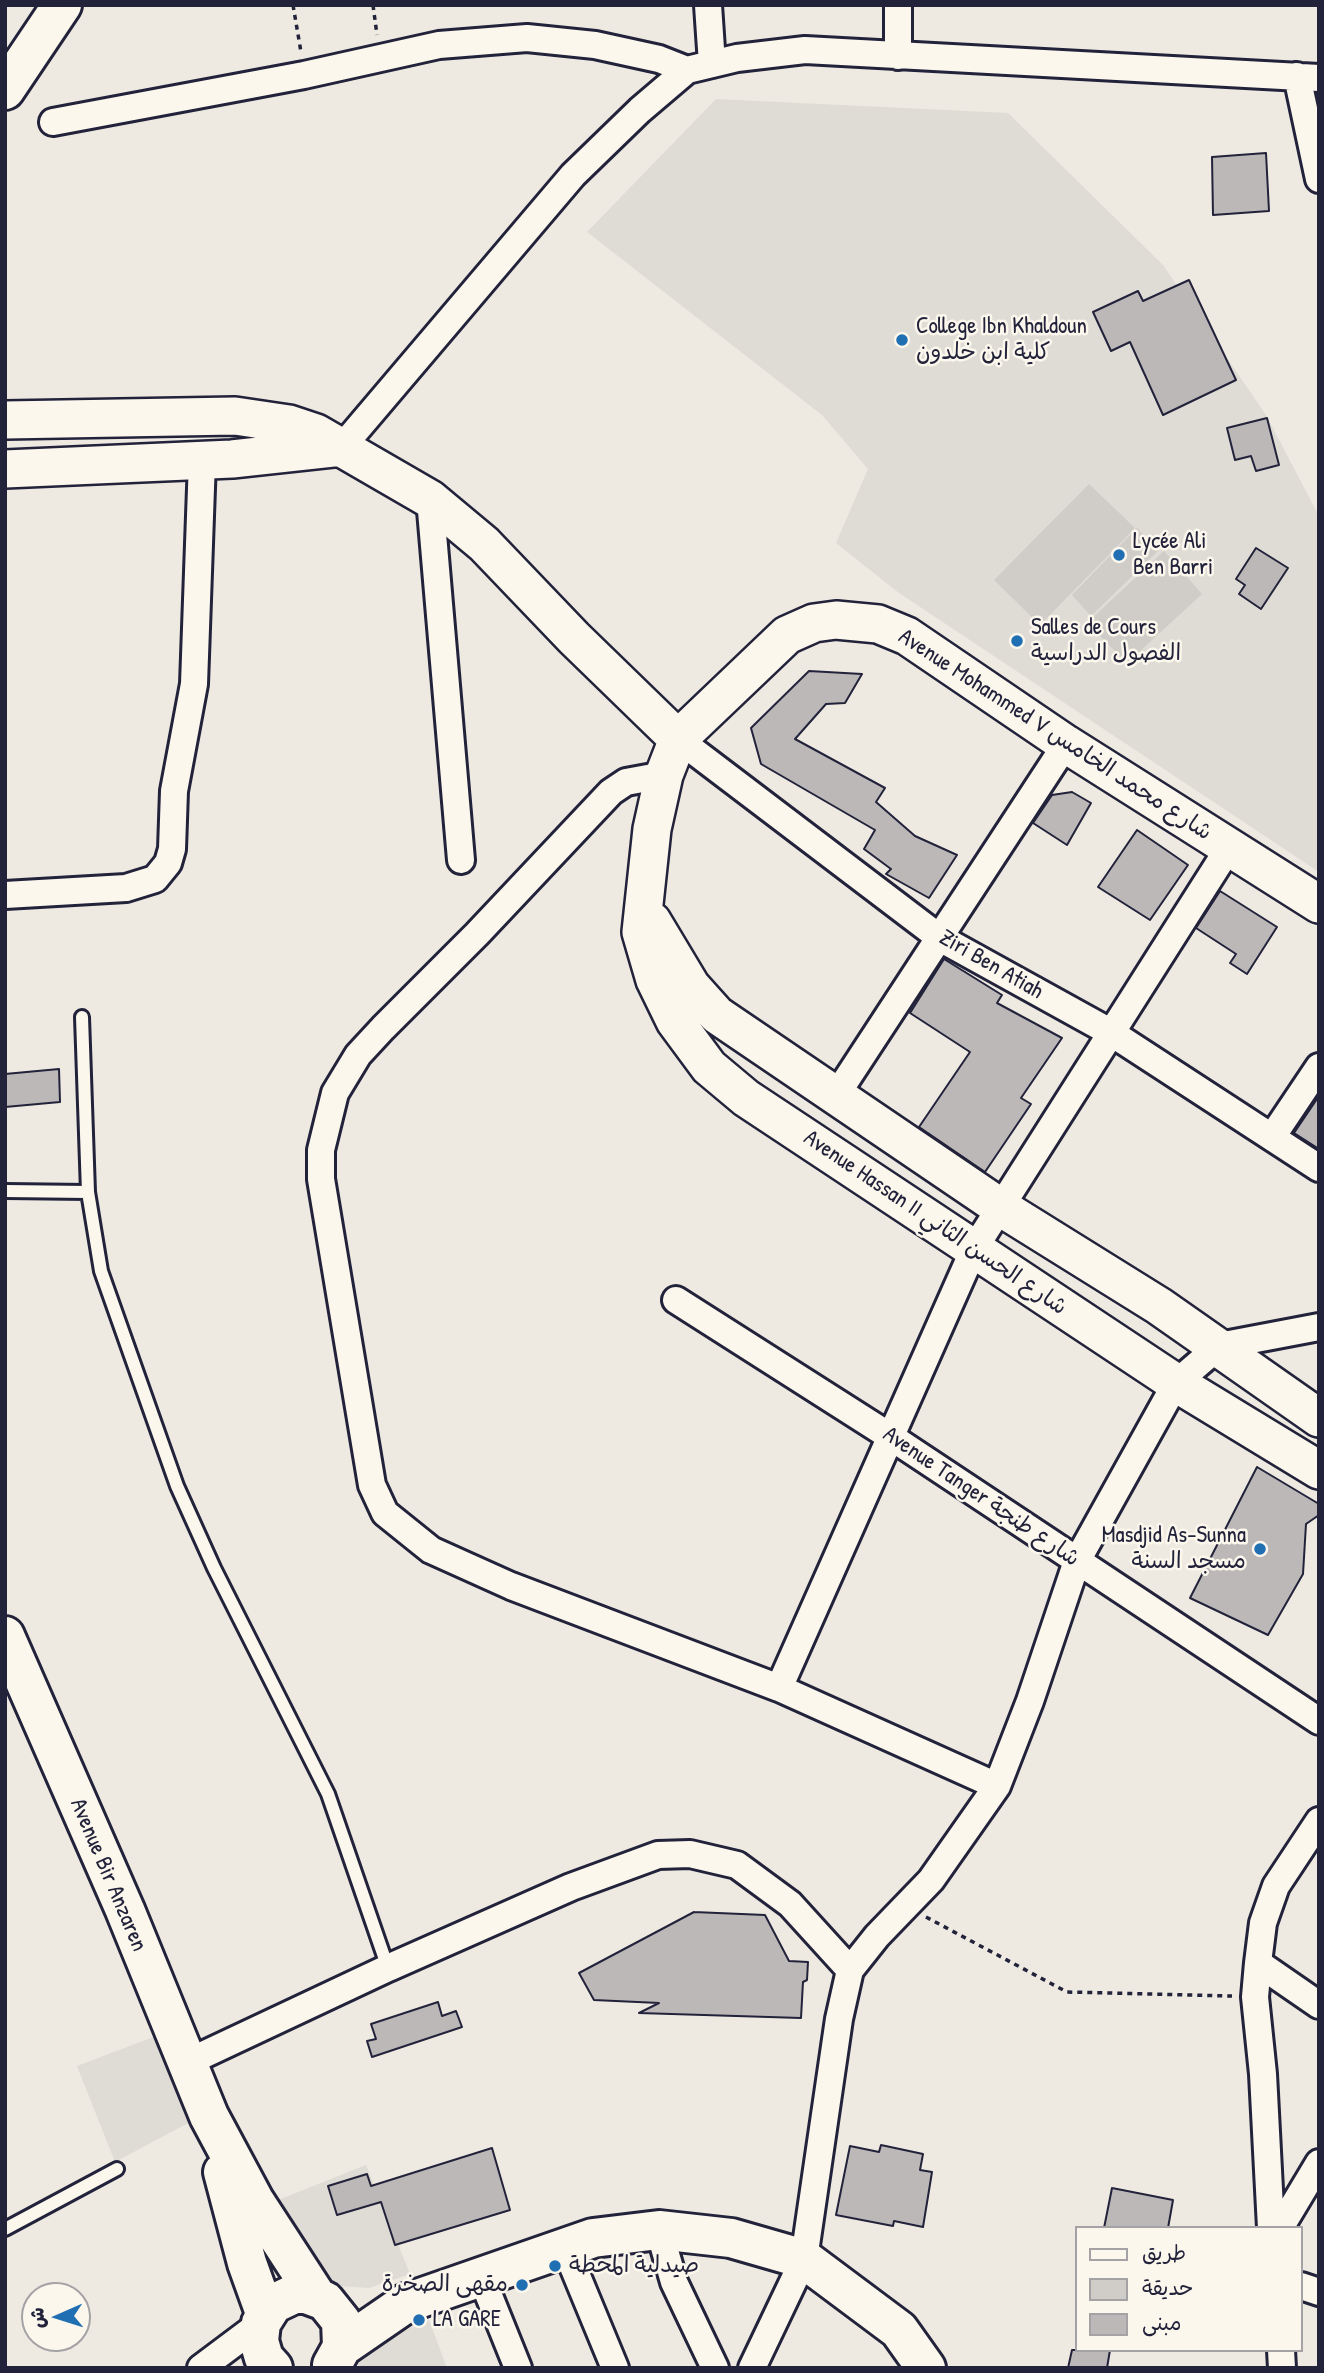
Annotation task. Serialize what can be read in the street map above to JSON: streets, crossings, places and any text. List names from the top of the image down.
{
  "streets": {
    "main road": ["Avenue Bir Anzaren"],
    "street": [
      "Avenue Mohammed V شارع محمد الخامس",
      "Ziri Ben Atiah",
      "Avenue Hassan II شارع الحسن الثاني",
      "Avenue Tanger شارع طنجة"
    ]
  },
  "crossings": [
    ["Avenue Mohammed V شارع محمد الخامس", "Ziri Ben Atiah"],
    ["Avenue Mohammed V شارع محمد الخامس", "Avenue Hassan II شارع الحسن الثاني"],
    ["Ziri Ben Atiah", "Avenue Hassan II شارع الحسن الثاني"]
  ],
  "places": [
    "College Ibn Khaldoun كلية ابن خلدون",
    "Lycée Ali Ben Barri",
    "Salles de Cours الفصول الدراسية",
    "Masdjid As-Sunna مسجد السنة",
    "صيدلية المحطة",
    "مقهى الصخرة",
    "LA GARE"
  ],
  "legend": ["طريق", "حديقة", "مبنى"],
  "north": "left"
}
